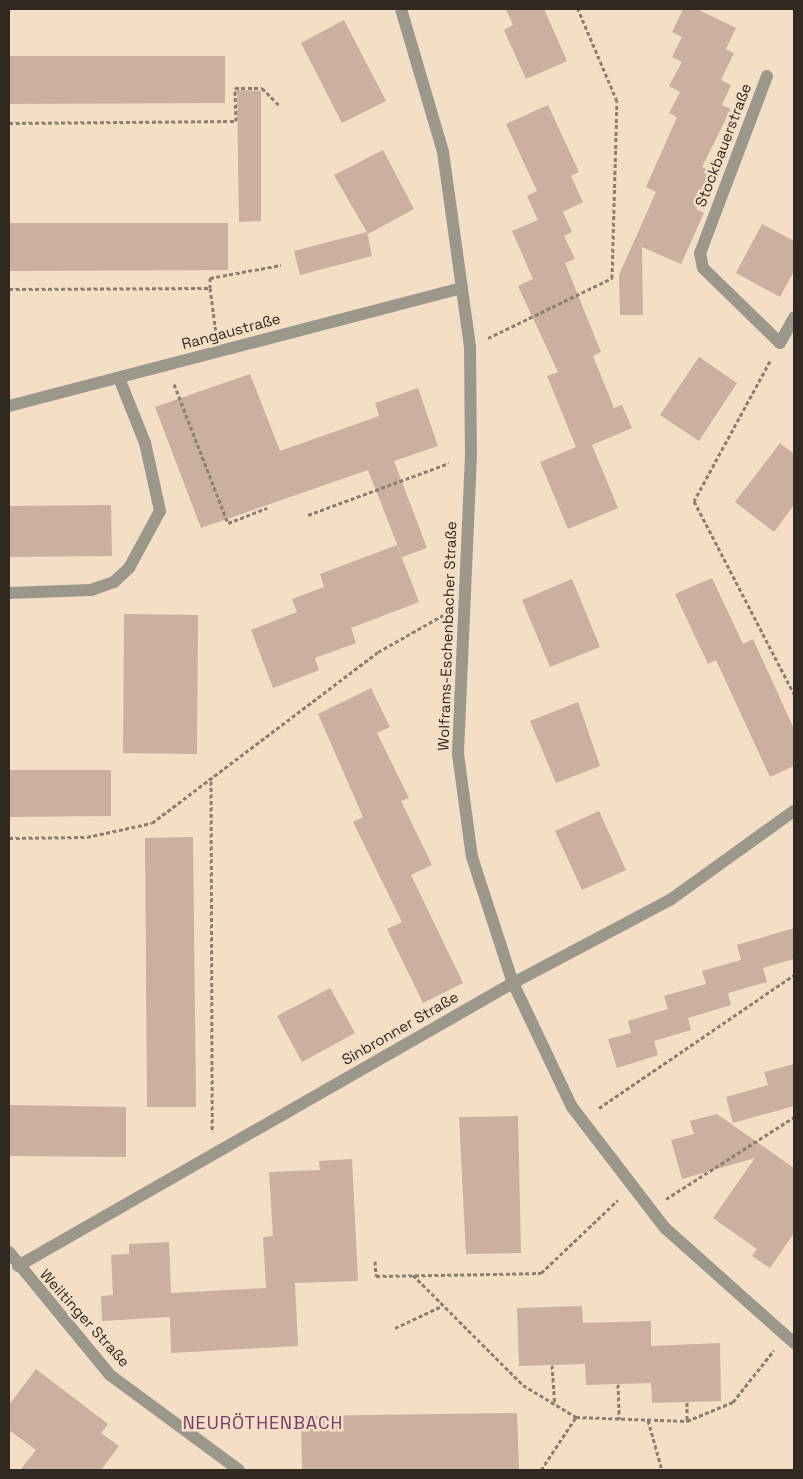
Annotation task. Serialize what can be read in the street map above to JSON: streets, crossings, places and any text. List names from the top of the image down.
{
  "streets": {
    "street": [
      "Stockbauerstraße",
      "Rangaustraße",
      "Wolframs-Eschenbacher Straße",
      "Sinbronner Straße",
      "Weiltinger Straße"
    ]
  },
  "crossings": [
    ["Rangaustraße", "Wolframs-Eschenbacher Straße"],
    ["Wolframs-Eschenbacher Straße", "Sinbronner Straße"],
    ["Sinbronner Straße", "Weiltinger Straße"]
  ],
  "districts": ["NEURÖTHENBACH"]
}
